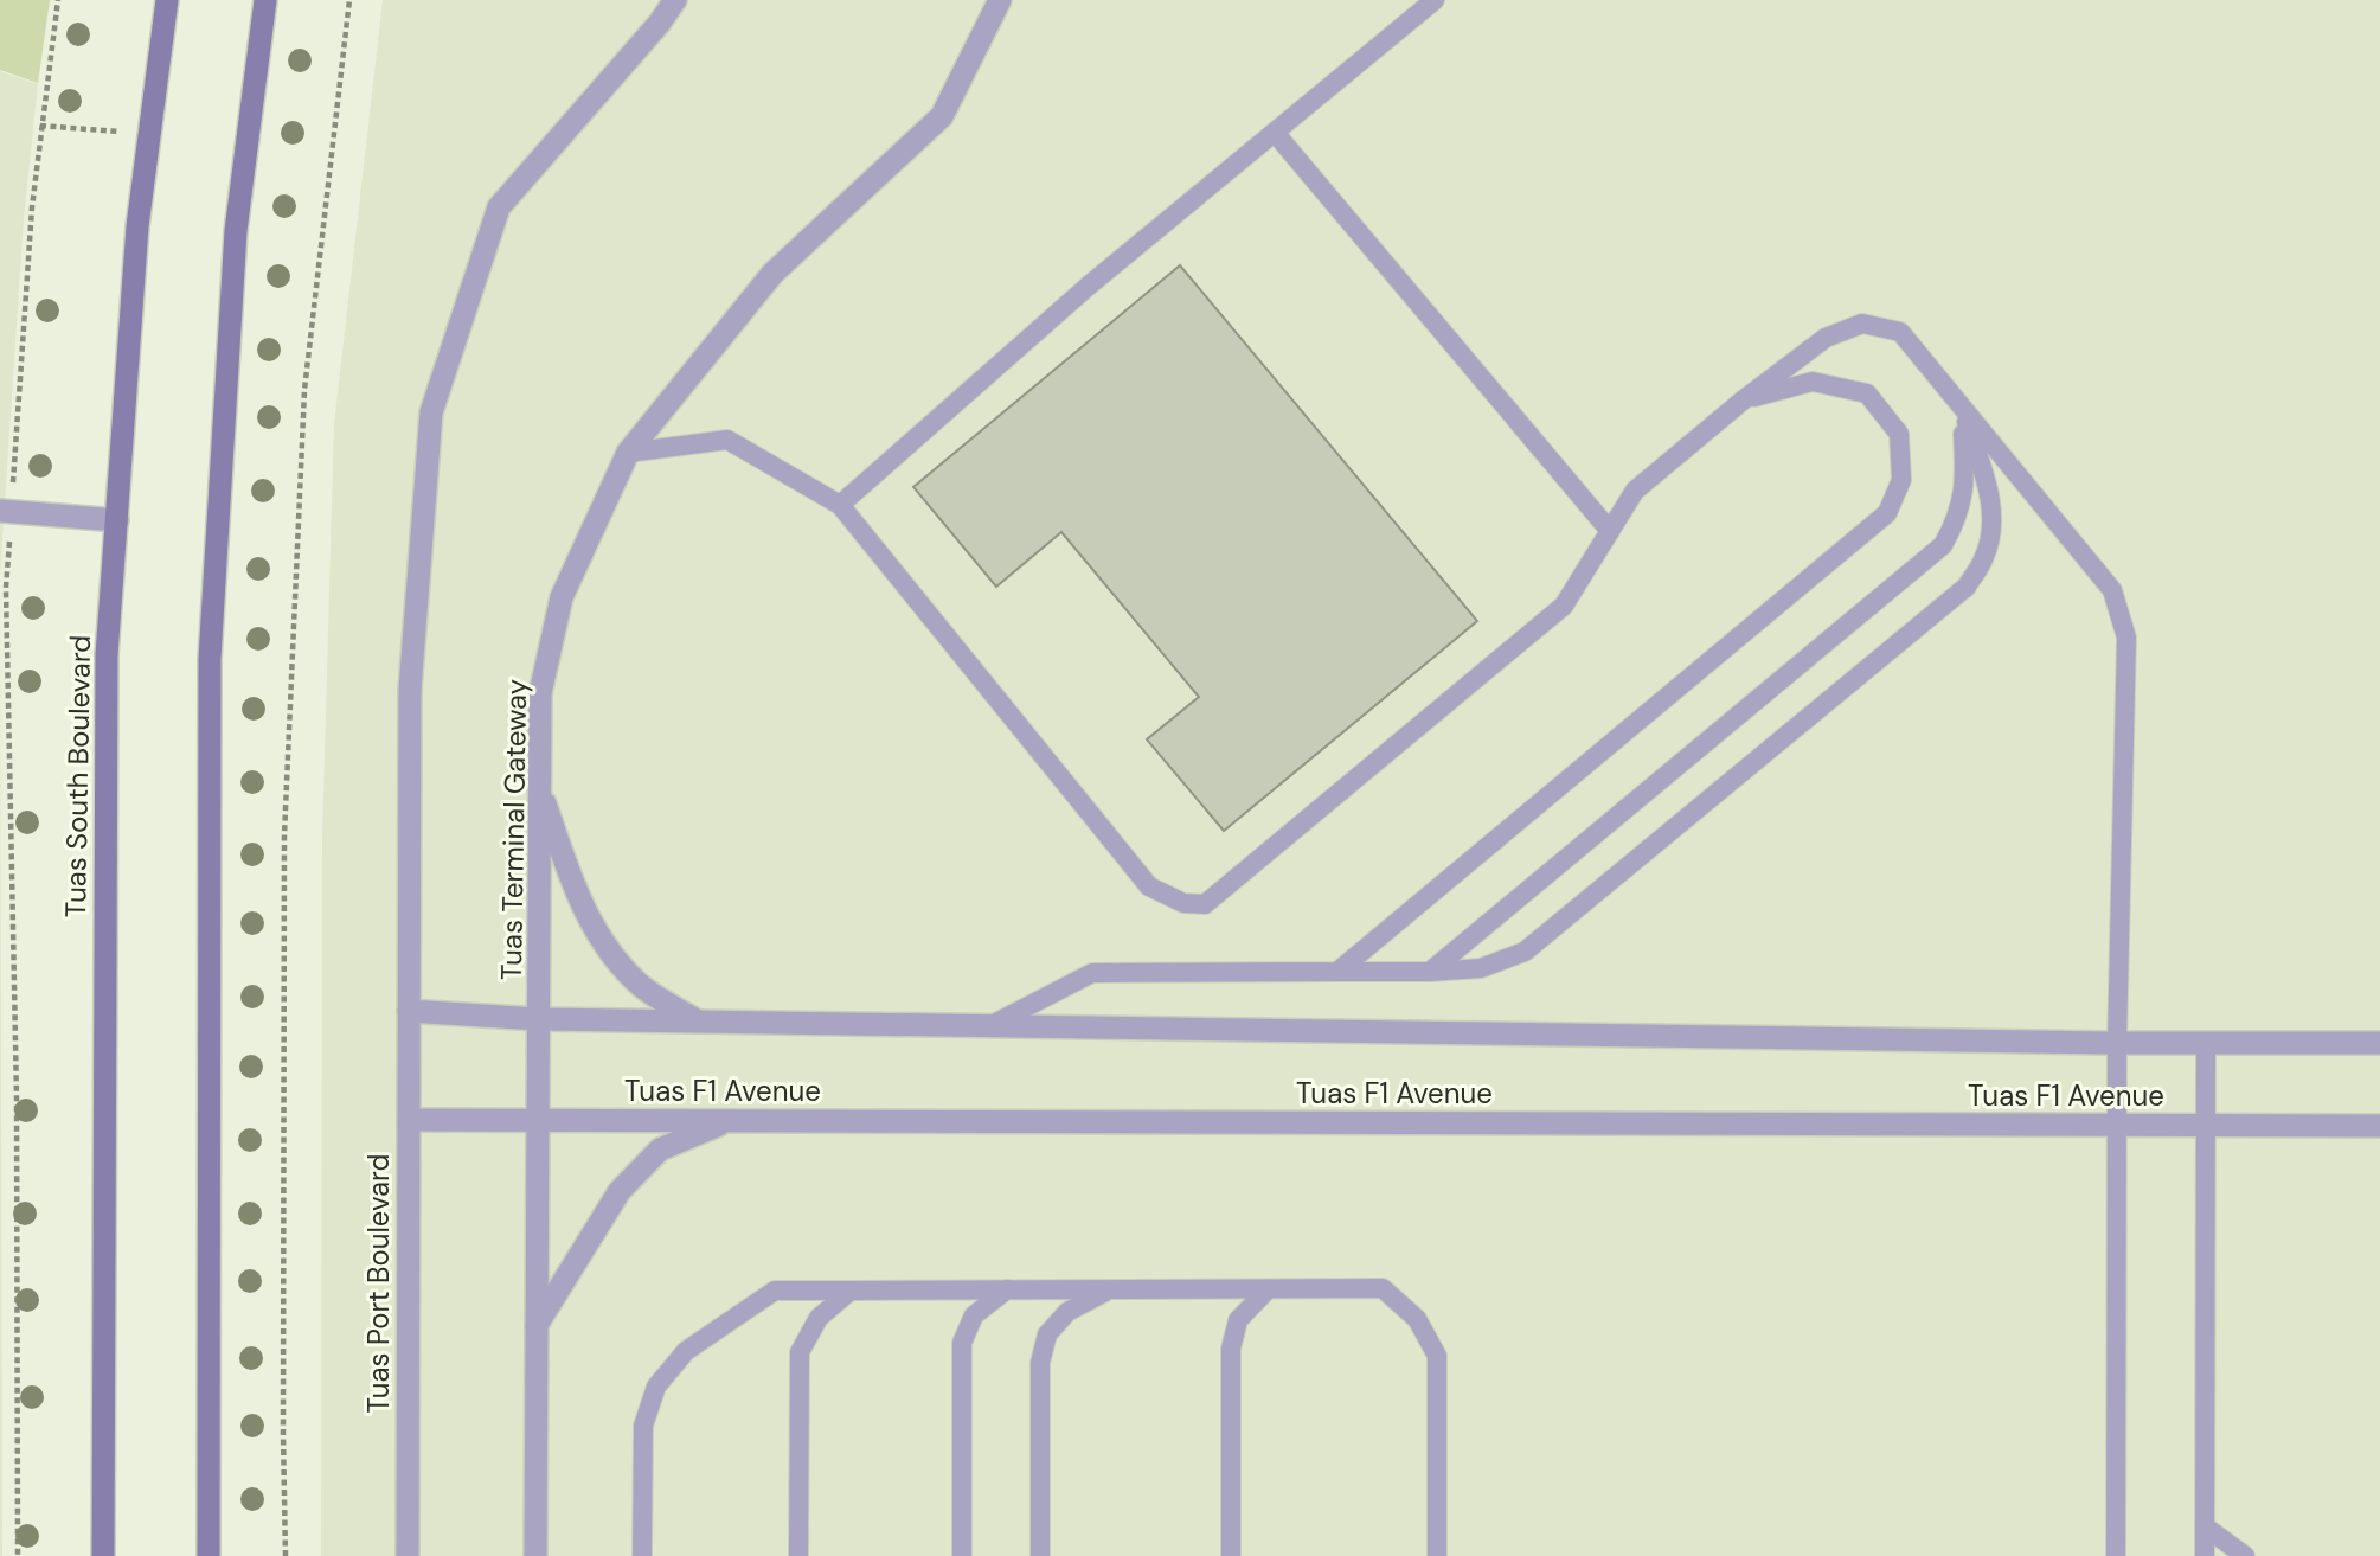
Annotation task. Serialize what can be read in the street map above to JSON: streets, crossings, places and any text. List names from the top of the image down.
{
  "streets": {
    "main road": ["Tuas South Boulevard"],
    "street": ["Tuas Terminal Gateway", "Tuas F1 Avenue", "Tuas Port Boulevard"]
  },
  "crossings": [
    ["Tuas Terminal Gateway", "Tuas F1 Avenue"],
    ["Tuas F1 Avenue", "Tuas Port Boulevard"]
  ]
}
